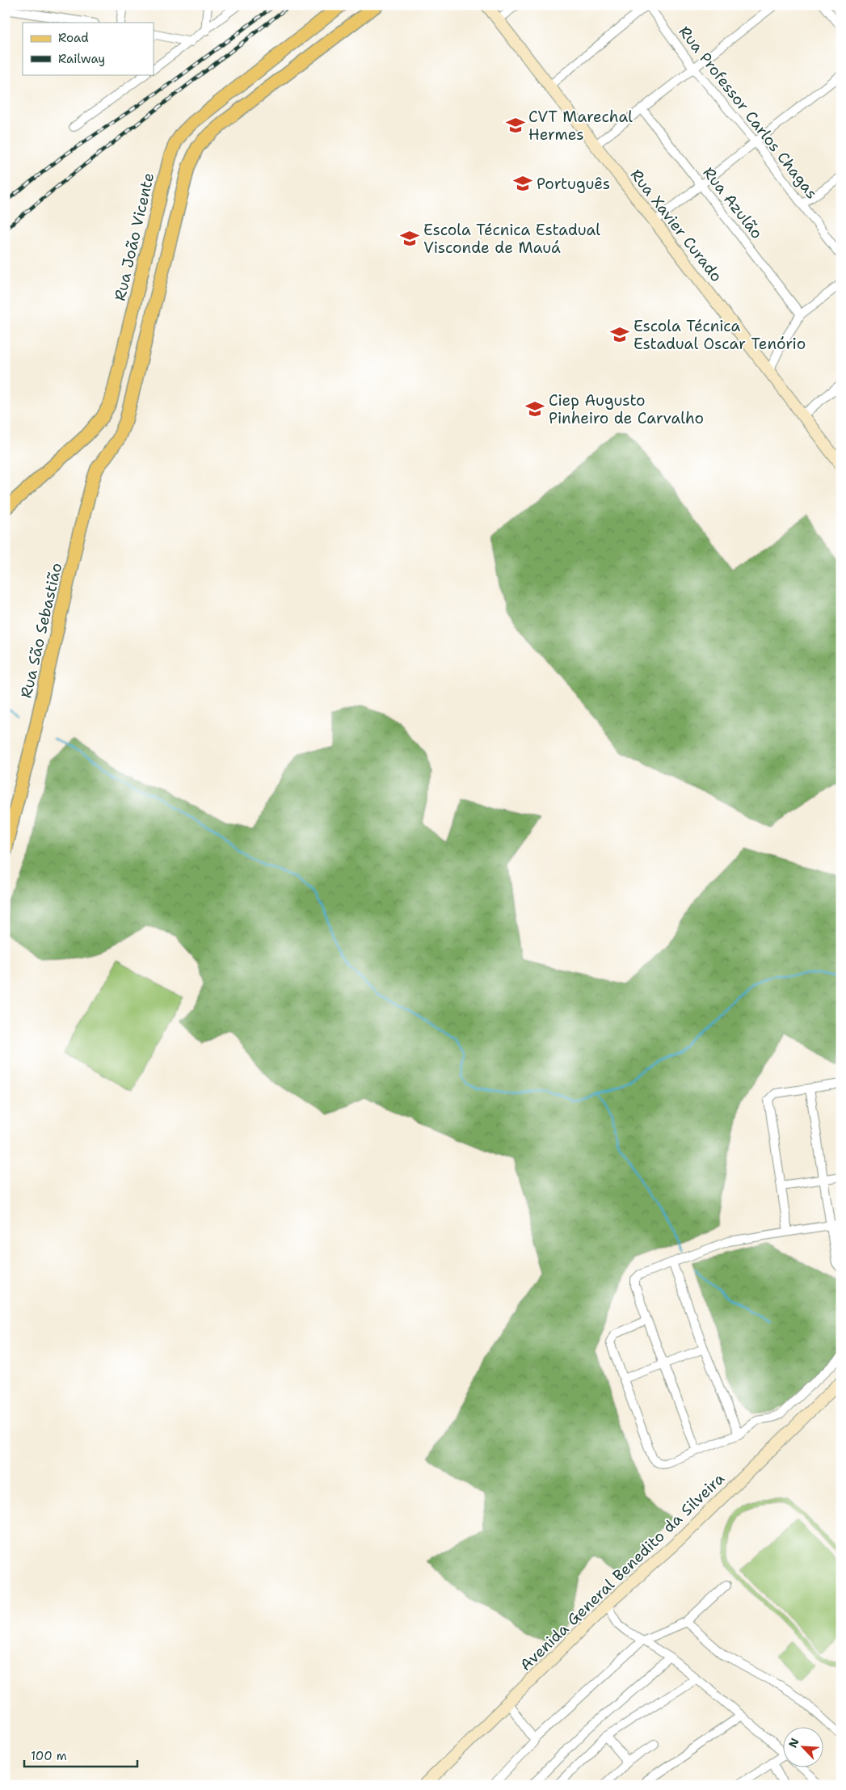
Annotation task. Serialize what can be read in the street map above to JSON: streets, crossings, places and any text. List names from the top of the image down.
{
  "streets": {
    "main road": [
      "Rua Xavier Curado",
      "Rua João Vicente",
      "Rua São Sebastião",
      "Avenida General Benedito da Silveira"
    ],
    "street": ["Rua Professor Carlos Chagas", "Rua Azulão"]
  },
  "places": {
    "school or university": [
      "CVT Marechal Hermes",
      "Português",
      "Escola Técnica Estadual Visconde de Mauá",
      "Escola Técnica Estadual Oscar Tenório",
      "Ciep Augusto Pinheiro de Carvalho"
    ]
  },
  "legend": ["Road", "Railway"],
  "scale_bar": "100 m",
  "north": "top left"
}
